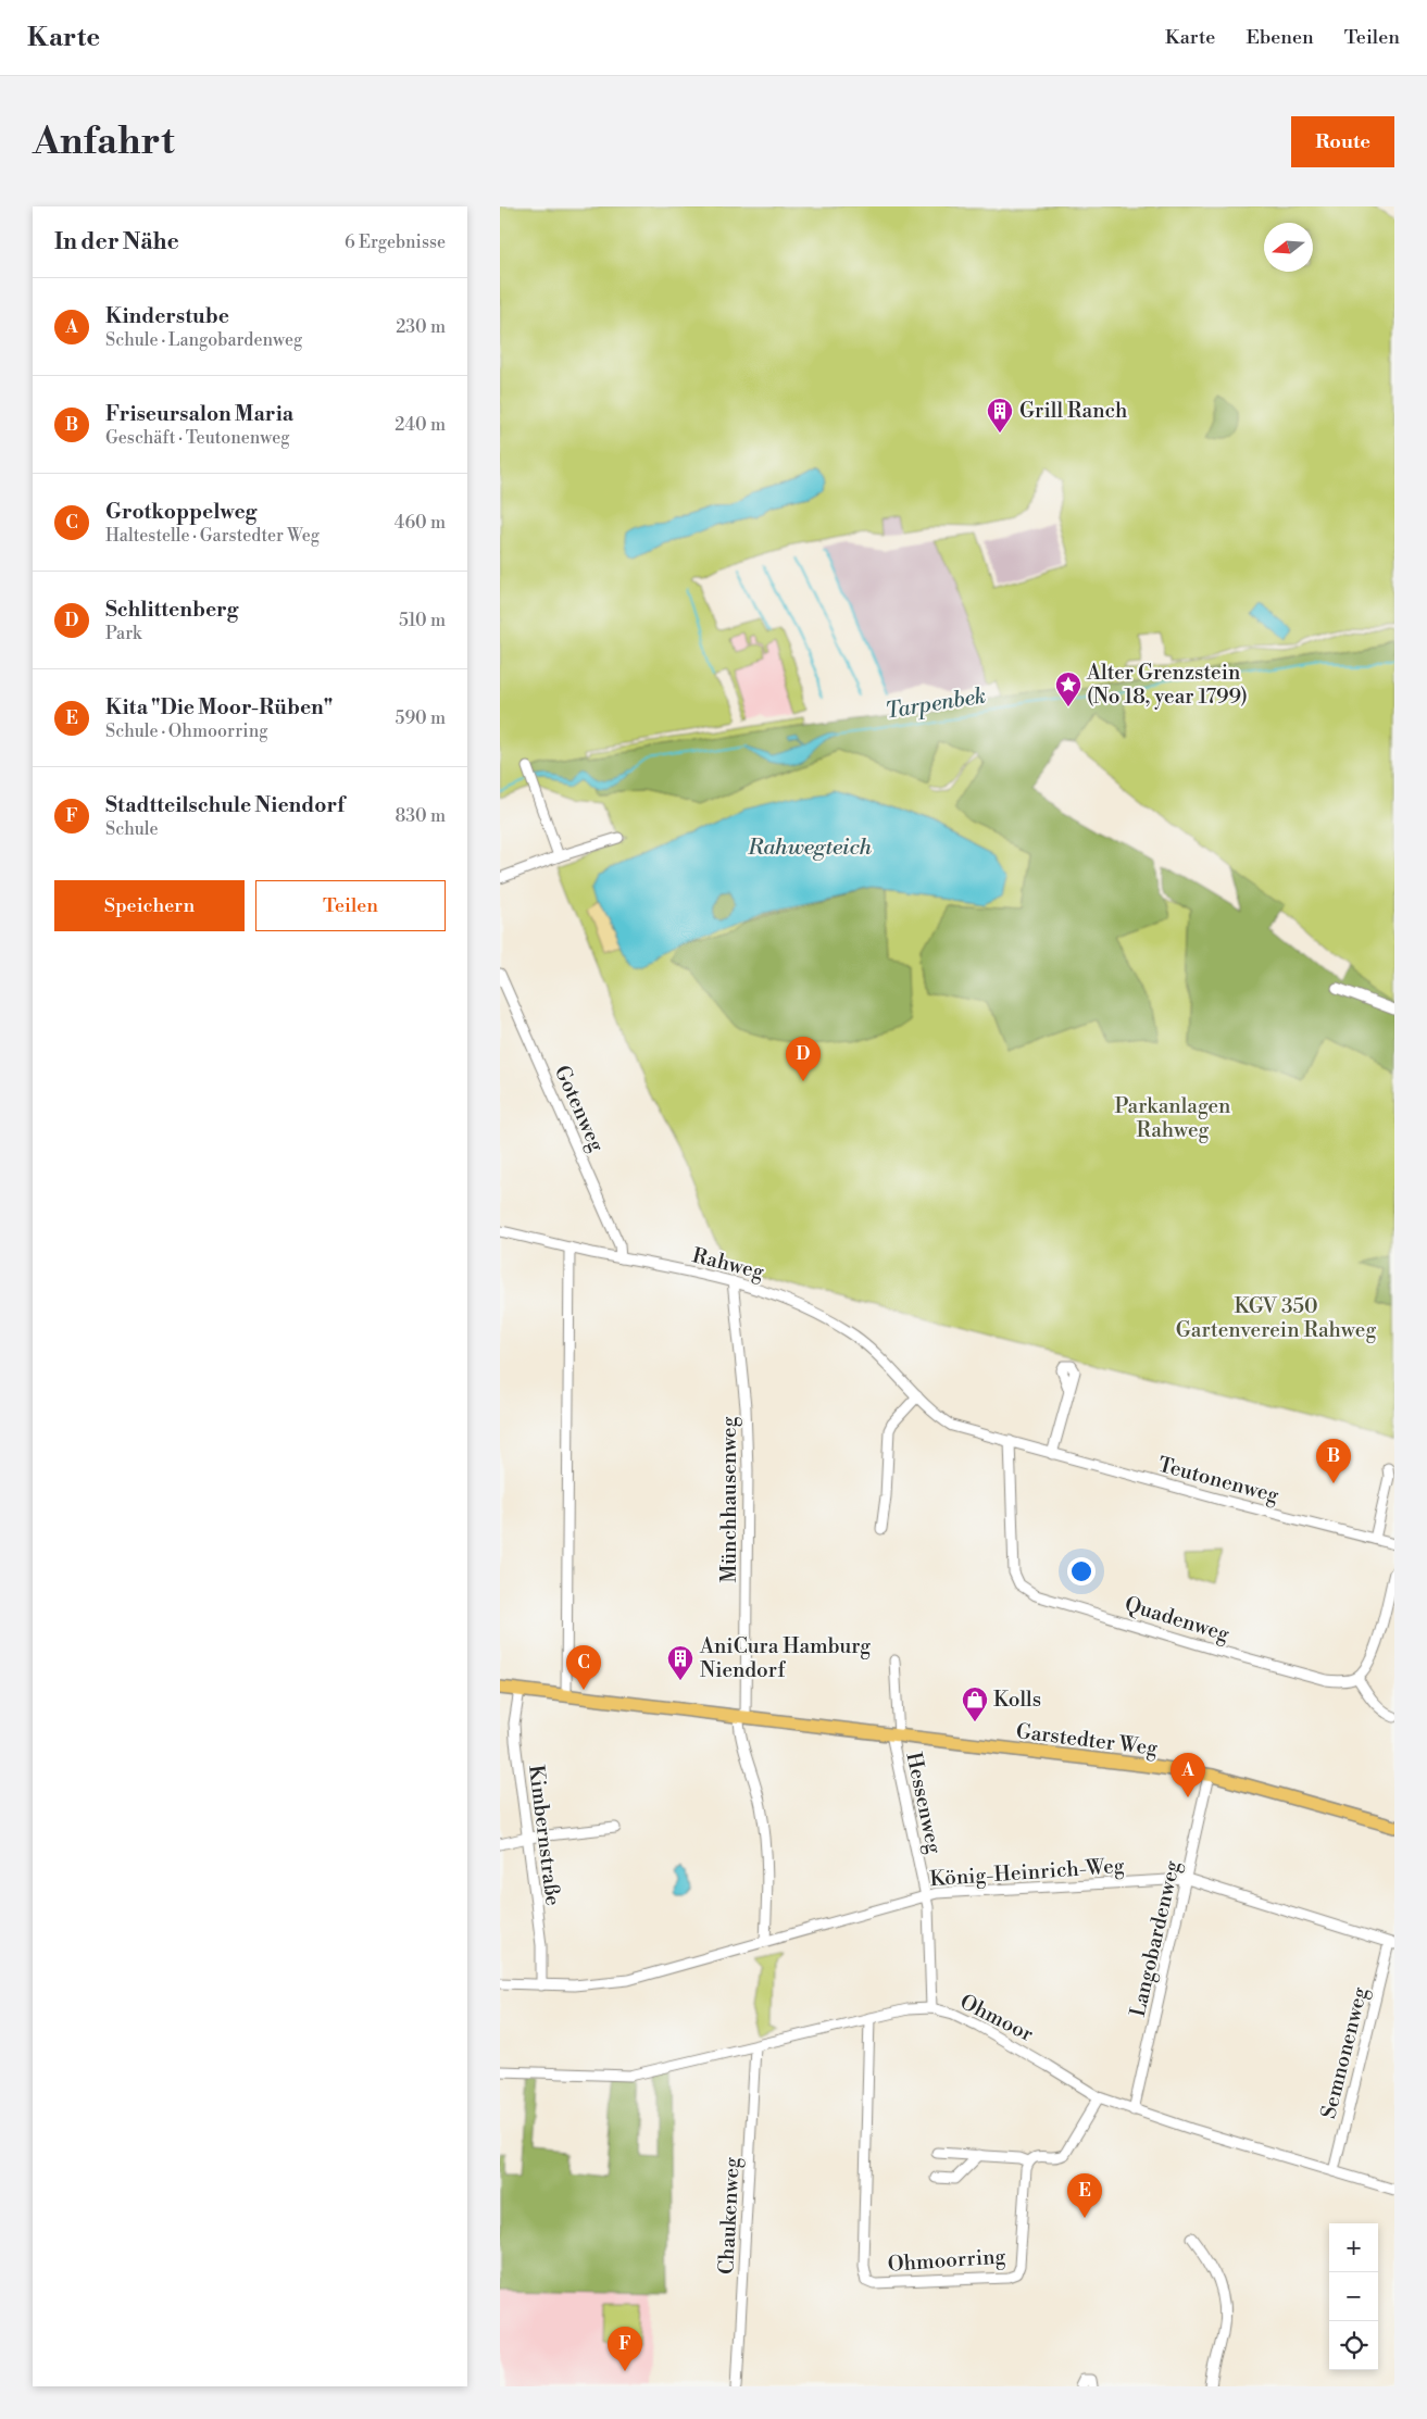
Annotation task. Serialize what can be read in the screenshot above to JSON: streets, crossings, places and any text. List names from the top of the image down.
{
  "streets": {
    "main road": ["Garstedter Weg"],
    "street": [
      "Gotenweg",
      "Rahweg",
      "Teutonenweg",
      "Münchhausenweg",
      "Quadenweg",
      "Hessenweg",
      "Kimbernstraße",
      "König-Heinrich-Weg",
      "Langobardenweg",
      "Ohmoor",
      "Semnonenweg",
      "Chaukenweg",
      "Ohmoorring"
    ]
  },
  "crossings": [
    ["Gotenweg", "Rahweg"],
    ["Rahweg", "Teutonenweg"],
    ["Rahweg", "Münchhausenweg"],
    ["Teutonenweg", "Quadenweg"],
    ["Münchhausenweg", "Garstedter Weg"],
    ["Münchhausenweg", "König-Heinrich-Weg"],
    ["Garstedter Weg", "Hessenweg"],
    ["Garstedter Weg", "Kimbernstraße"],
    ["Garstedter Weg", "Langobardenweg"],
    ["Hessenweg", "König-Heinrich-Weg"],
    ["Hessenweg", "Ohmoor"],
    ["Kimbernstraße", "König-Heinrich-Weg"],
    ["König-Heinrich-Weg", "Langobardenweg"],
    ["König-Heinrich-Weg", "Semnonenweg"],
    ["Langobardenweg", "Ohmoor"],
    ["Ohmoor", "Semnonenweg"],
    ["Ohmoor", "Chaukenweg"],
    ["Ohmoor", "Ohmoorring"]
  ],
  "water": ["Tarpenbek", "Rahwegteich"],
  "parks": ["Parkanlagen Rahweg", "KGV 350 Gartenverein Rahweg"],
  "places": {
    "building": ["Grill Ranch", "AniCura Hamburg Niendorf"],
    "place": ["Alter Grenzstein (No 18, year 1799)"],
    "shop": ["Kolls"]
  },
  "north": "left",
  "page": {
    "header": "Karte",
    "nav": ["Karte", "Ebenen", "Teilen"],
    "buttons": [
      "Route",
      ["Speichern", "Teilen"]
    ],
    "title": "Anfahrt",
    "heading": ["In der Nähe", "6 Ergebnisse"],
    "list": [
      {
        "mark": "A",
        "name": "Kinderstube",
        "note": "Schule · Langobardenweg",
        "value": "230 m"
      },
      {
        "mark": "B",
        "name": "Friseursalon Maria",
        "note": "Geschäft · Teutonenweg",
        "value": "240 m"
      },
      {
        "mark": "C",
        "name": "Grotkoppelweg",
        "note": "Haltestelle · Garstedter Weg",
        "value": "460 m"
      },
      {
        "mark": "D",
        "name": "Schlittenberg",
        "note": "Park",
        "value": "510 m"
      },
      {
        "mark": "E",
        "name": "Kita \"Die Moor-Rüben\"",
        "note": "Schule · Ohmoorring",
        "value": "590 m"
      },
      {
        "mark": "F",
        "name": "Stadtteilschule Niendorf",
        "note": "Schule",
        "value": "830 m"
      }
    ],
    "pins": [
      "D",
      "B",
      "C",
      "A",
      "E",
      "F"
    ],
    "map_buttons": ["+", "−"]
  }
}
